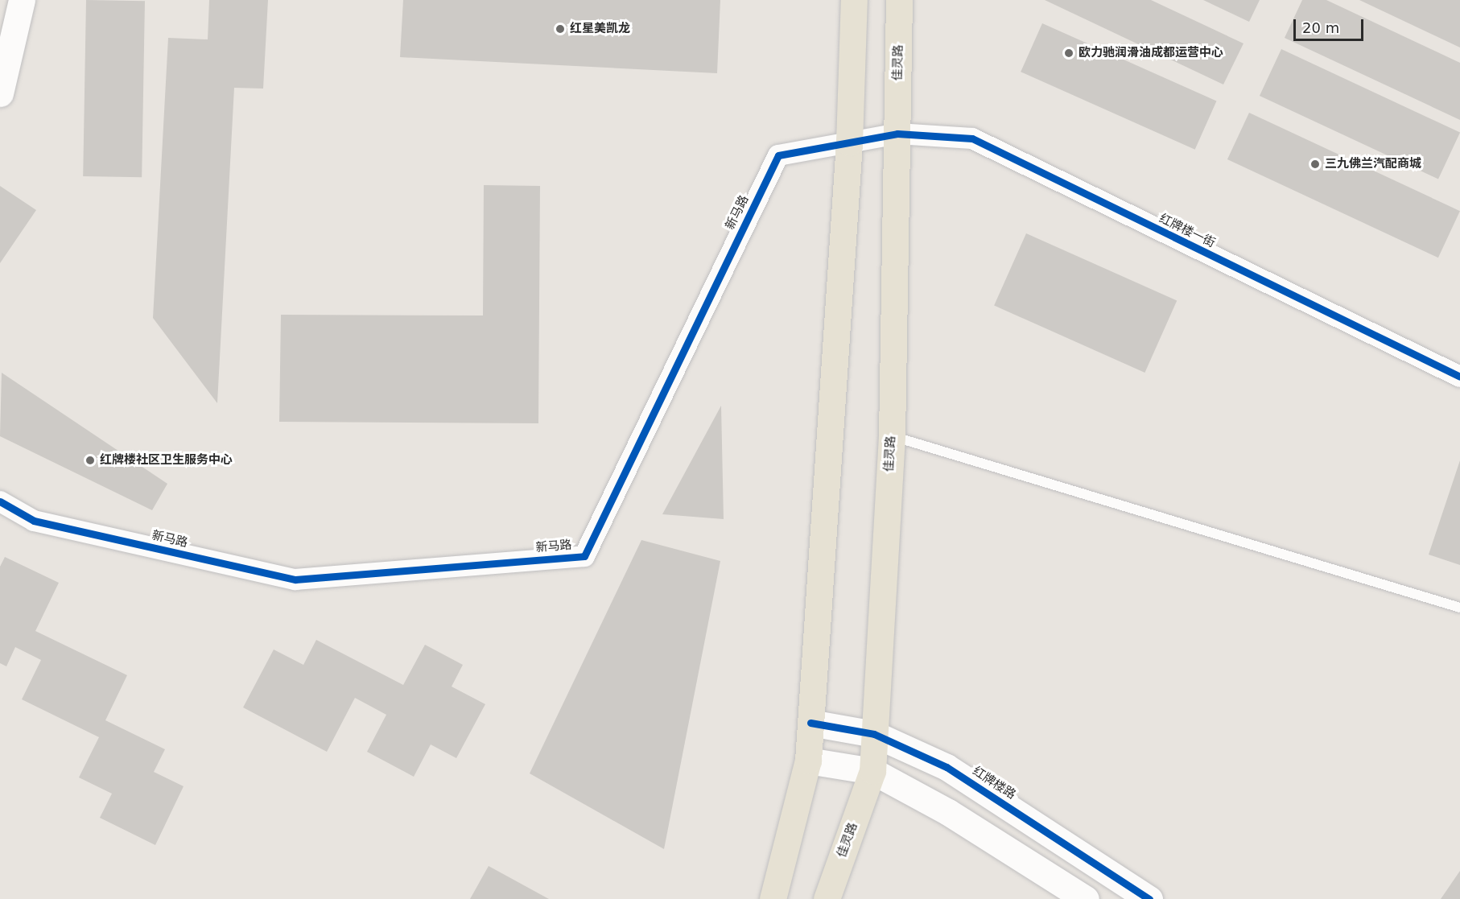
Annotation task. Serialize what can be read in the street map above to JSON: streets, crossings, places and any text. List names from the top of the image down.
{
  "streets": {
    "main road": ["佳灵路"],
    "street": ["新马路", "红牌楼一街", "红牌楼路"]
  },
  "crossings": [
    ["佳灵路", "新马路"],
    ["佳灵路", "红牌楼一街"],
    ["佳灵路", "红牌楼路"],
    ["新马路", "红牌楼一街"]
  ],
  "places": [
    "红星美凯龙",
    "欧力驰润滑油成都运营中心",
    "三九佛兰汽配商城",
    "红牌楼社区卫生服务中心"
  ],
  "scale_bar": "20 m"
}
